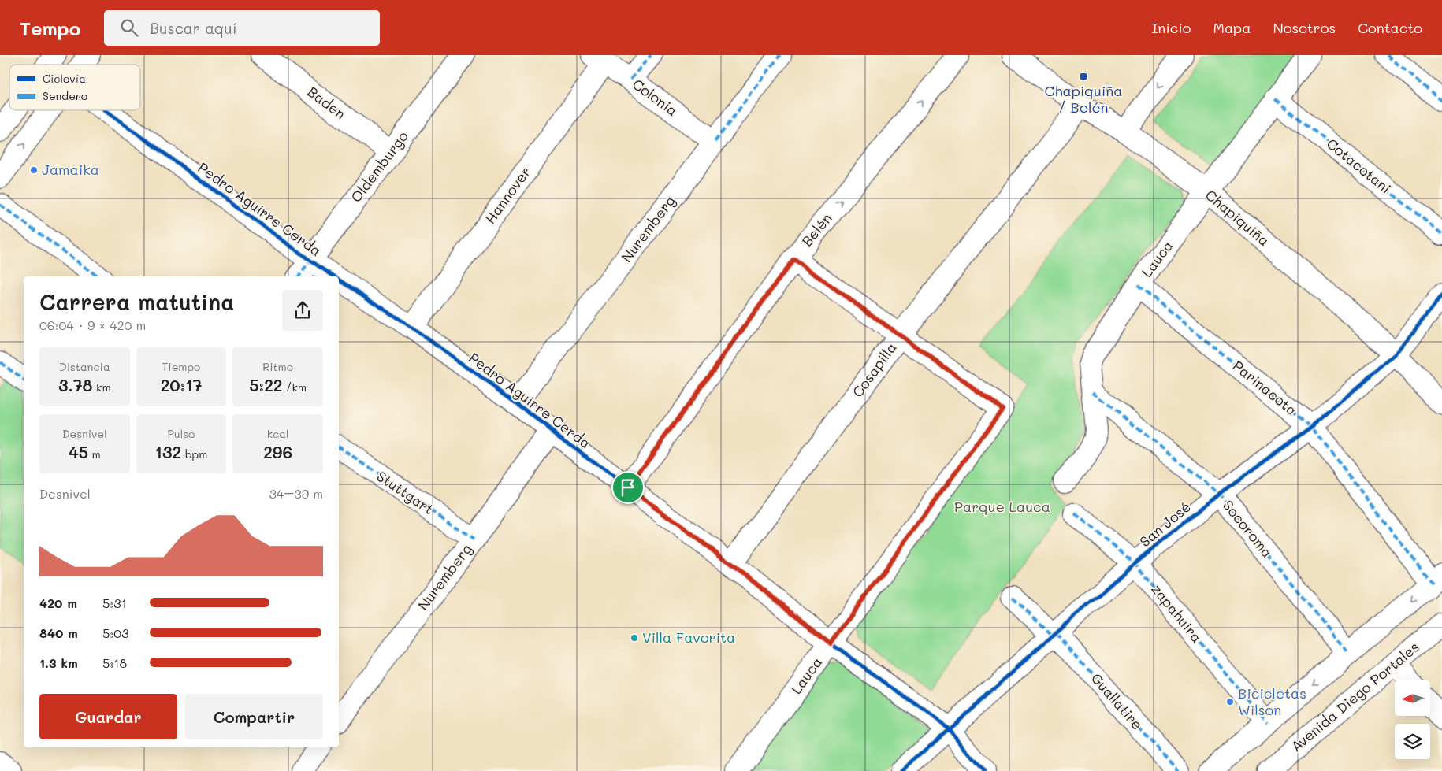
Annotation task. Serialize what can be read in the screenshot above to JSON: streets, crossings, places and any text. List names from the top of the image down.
{
  "streets": {
    "street": [
      "Colonia",
      "Baden",
      "Cotacotani",
      "Oldemburgo",
      "Hannover",
      "Pedro Aguirre Cerda",
      "Chapiquiña",
      "Nuremberg",
      "Belén",
      "Lauca",
      "Cosapilla",
      "Parinacota",
      "Stuttgart",
      "San José",
      "Socoroma",
      "zapahuira",
      "Avenida Diego Portales",
      "Guallatire"
    ]
  },
  "crossings": [
    ["Colonia", "Hannover"],
    ["Colonia", "Nuremberg"],
    ["Baden", "Oldemburgo"],
    ["Cotacotani", "Lauca"],
    ["Oldemburgo", "Pedro Aguirre Cerda"],
    ["Hannover", "Pedro Aguirre Cerda"],
    ["Pedro Aguirre Cerda", "Nuremberg"],
    ["Pedro Aguirre Cerda", "Belén"],
    ["Pedro Aguirre Cerda", "Lauca"],
    ["Pedro Aguirre Cerda", "Cosapilla"],
    ["Pedro Aguirre Cerda", "San José"],
    ["Chapiquiña", "Lauca"],
    ["Chapiquiña", "Cosapilla"],
    ["Chapiquiña", "San José"],
    ["Nuremberg", "Stuttgart"],
    ["Lauca", "Cosapilla"],
    ["Lauca", "Parinacota"],
    ["Lauca", "Socoroma"],
    ["Parinacota", "San José"],
    ["San José", "Socoroma"],
    ["San José", "zapahuira"],
    ["San José", "Guallatire"]
  ],
  "one_way": ["Belén"],
  "parks": ["Parque Lauca"],
  "places": {
    "transit": ["Chapiquiña / Belén"],
    "other": ["Jamaika", "Villa Favorita", "Bicicletas Wilson"]
  },
  "legend": ["Ciclovía", "Sendero"],
  "north": "left",
  "page": {
    "header": "Tempo",
    "search": "Buscar aquí",
    "nav": [
      "Inicio",
      "Mapa",
      "Nosotros",
      "Contacto"
    ],
    "heading": ["Carrera matutina", "06:04 · 9 × 420 m"],
    "stats": [
      ["Distancia", "3.78 km"],
      ["Tiempo", "20:17"],
      ["Ritmo", "5:22 /km"],
      ["Desnivel", "45 m"],
      ["Pulso", "132 bpm"],
      ["kcal", "296"]
    ],
    "chart": ["Desnivel", "34–39 m"],
    "list": [
      {
        "name": "420 m",
        "note": "5:31"
      },
      {
        "name": "840 m",
        "note": "5:03"
      },
      {
        "name": "1.3 km",
        "note": "5:18"
      }
    ],
    "buttons": ["Guardar", "Compartir"]
  }
}
